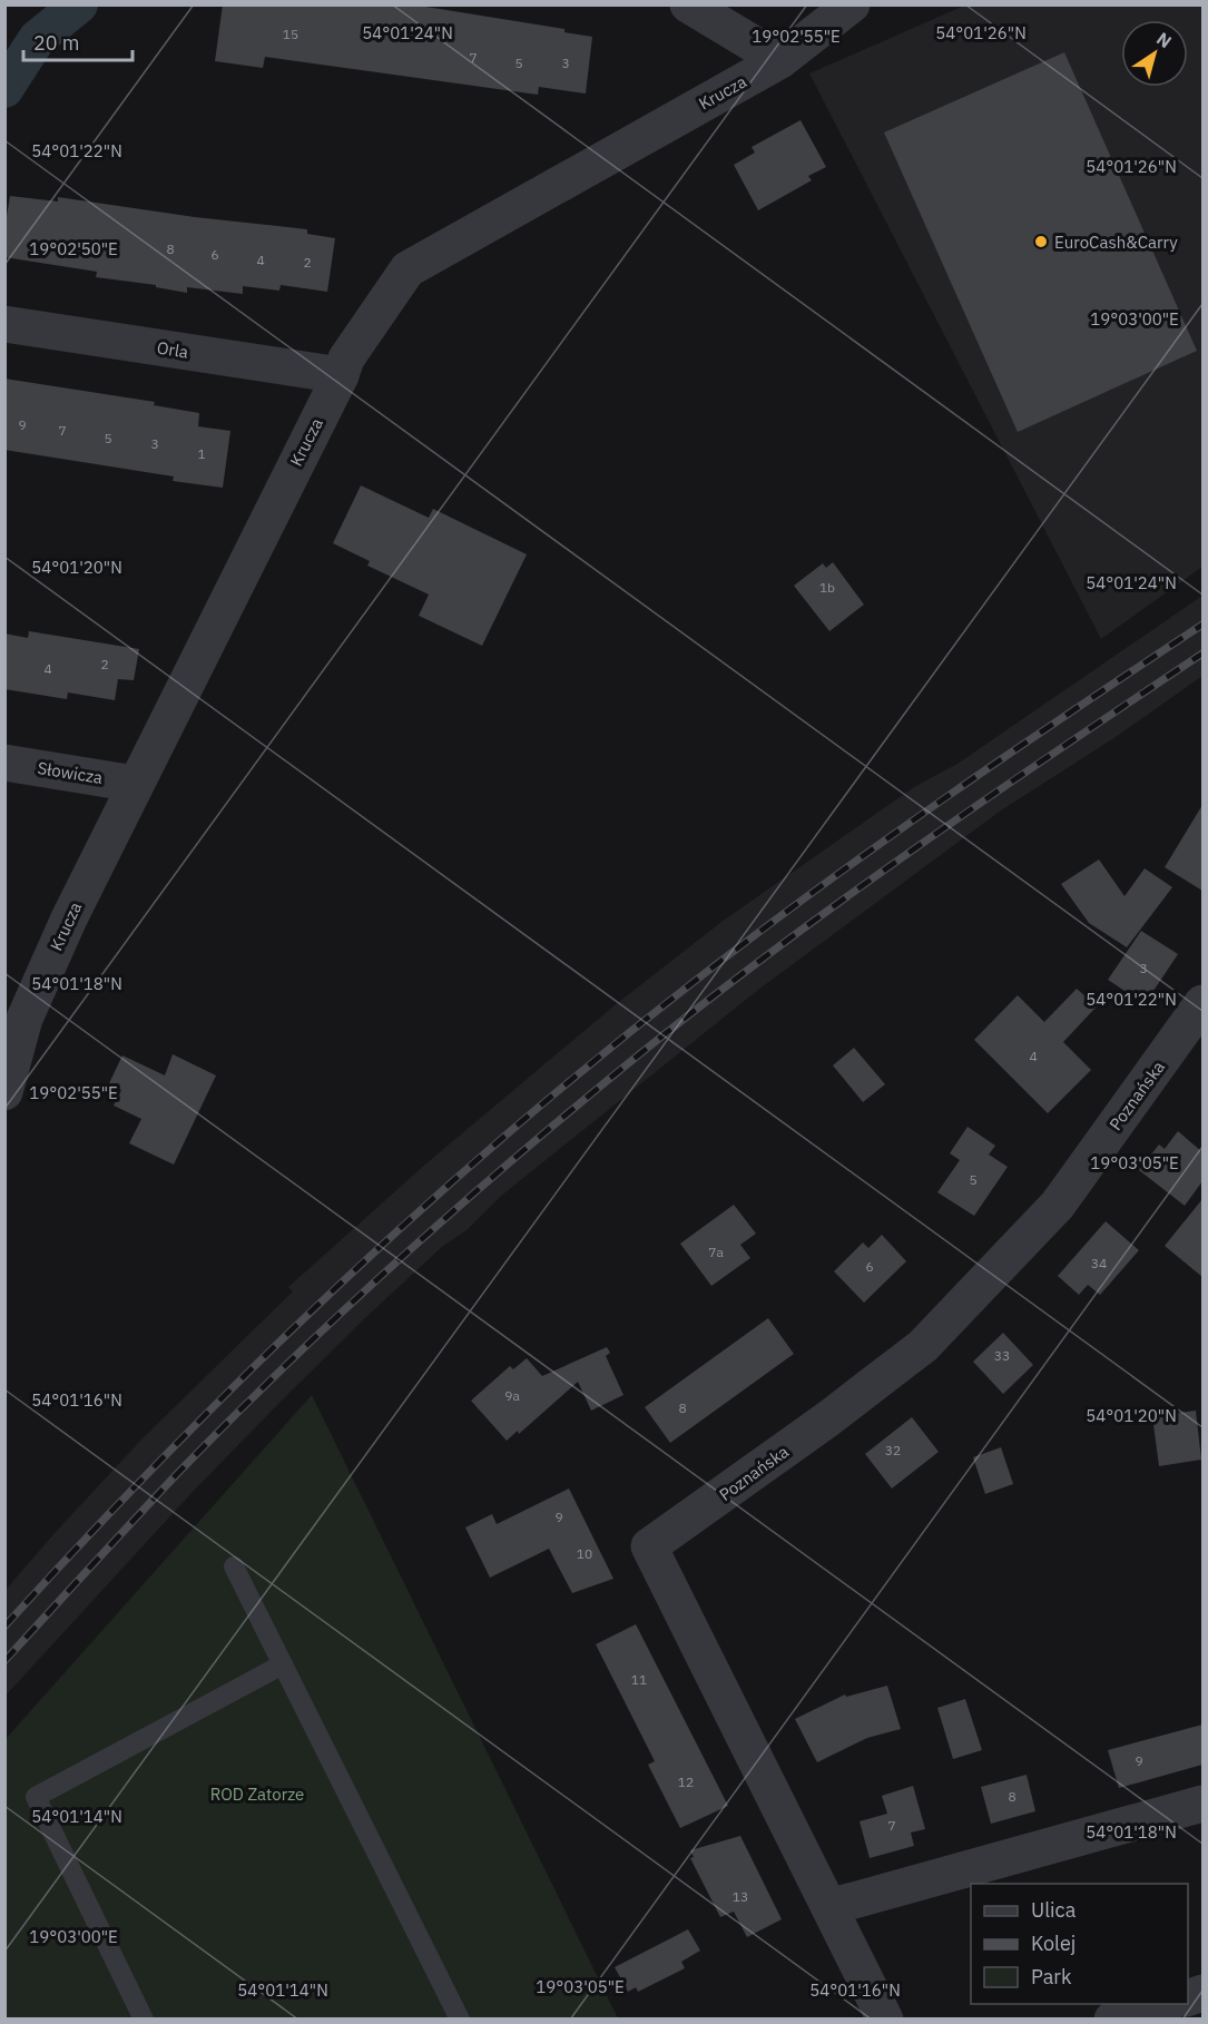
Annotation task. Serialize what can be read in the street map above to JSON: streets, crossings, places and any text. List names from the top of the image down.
{
  "streets": {
    "street": [
      "Krucza",
      "Orla",
      "Słowicza",
      "Poznańska"
    ]
  },
  "crossings": [
    ["Krucza", "Orla"],
    ["Krucza", "Słowicza"]
  ],
  "parks": ["ROD Zatorze"],
  "places": ["EuroCash&Carry"],
  "house_numbers": [
    "15",
    "7",
    "5",
    "3",
    "8",
    "6",
    "4",
    "2",
    "9",
    "7",
    "5",
    "3",
    "1",
    "1b",
    "2",
    "4",
    "3",
    "4",
    "5",
    "7a",
    "34",
    "6",
    "33",
    "9a",
    "8",
    "32",
    "9",
    "10",
    "11",
    "9",
    "12",
    "8",
    "7",
    "13"
  ],
  "legend": ["Ulica", "Kolej", "Park"],
  "scale_bar": "20 m",
  "north": "top right",
  "coordinates": [
    "54°01'24\"N",
    "54°01'26\"N",
    "19°02'55\"E",
    "54°01'22\"N",
    "19°02'50\"E",
    "19°03'00\"E",
    "54°01'20\"N",
    "54°01'18\"N",
    "19°03'05\"E",
    "54°01'16\"N",
    "54°01'14\"N"
  ]
}
